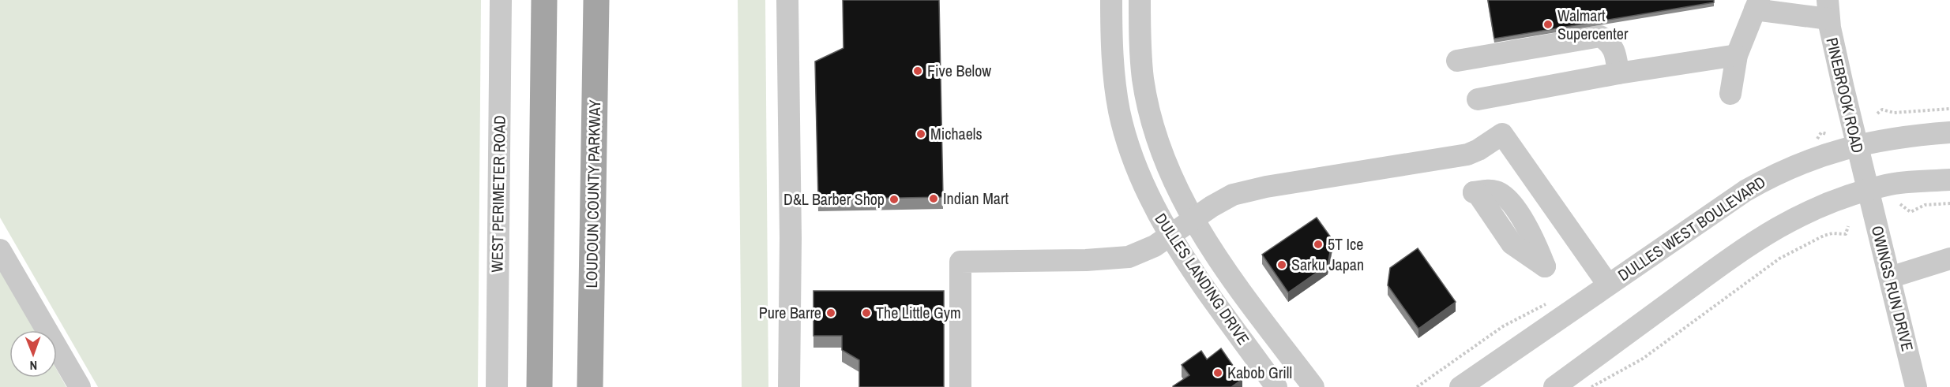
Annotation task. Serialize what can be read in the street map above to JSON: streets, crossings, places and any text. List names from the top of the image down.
{
  "streets": {
    "main road": ["LOUDOUN COUNTY PARKWAY"],
    "street": [
      "PINEBROOK ROAD",
      "WEST PERIMETER ROAD",
      "DULLES WEST BOULEVARD",
      "DULLES LANDING DRIVE",
      "OWINGS RUN DRIVE"
    ]
  },
  "crossings": [
    ["PINEBROOK ROAD", "DULLES WEST BOULEVARD"],
    ["PINEBROOK ROAD", "OWINGS RUN DRIVE"]
  ],
  "places": [
    "Walmart Supercenter",
    "Five Below",
    "Michaels",
    "Indian Mart",
    "D&L Barber Shop",
    "5T Ice",
    "Sarku Japan",
    "Pure Barre",
    "The Little Gym",
    "Kabob Grill"
  ],
  "north": "bottom"
}
